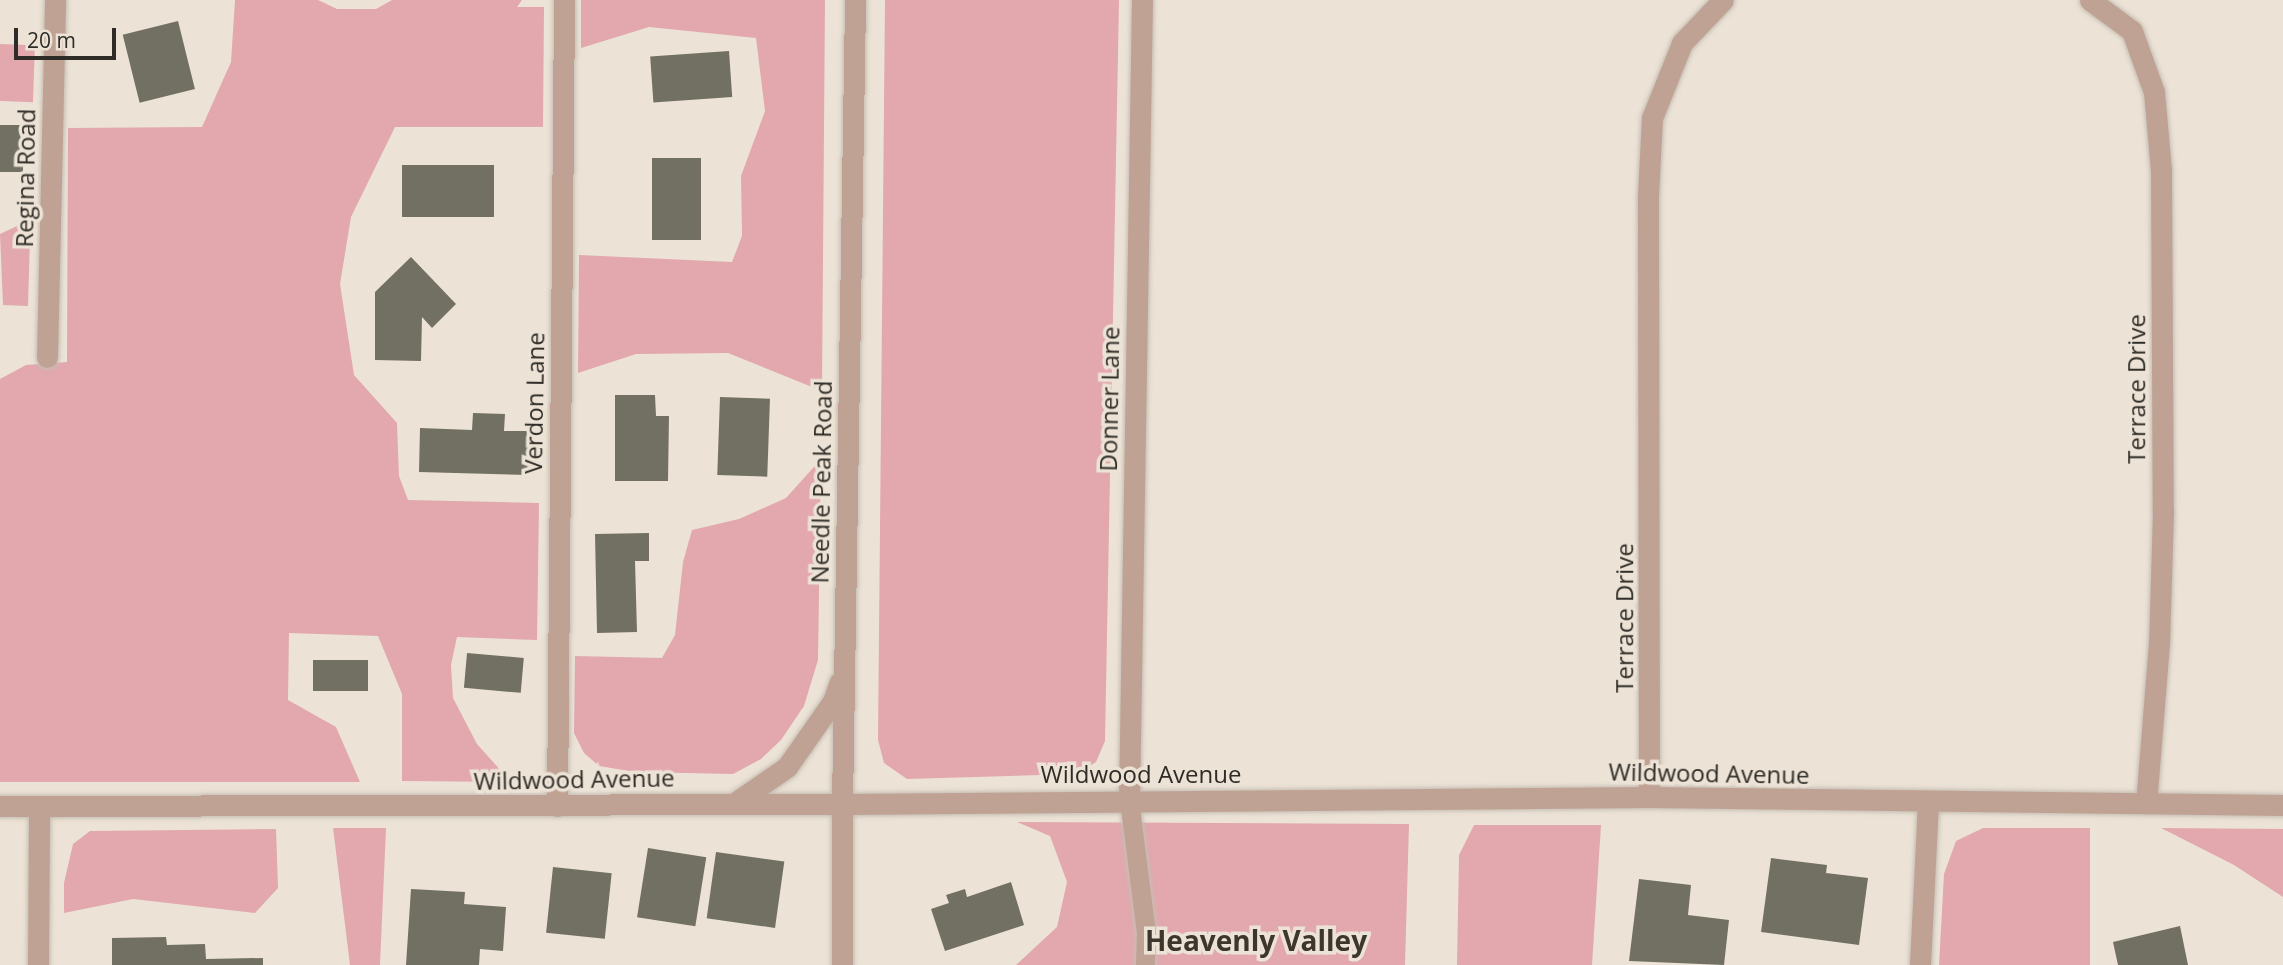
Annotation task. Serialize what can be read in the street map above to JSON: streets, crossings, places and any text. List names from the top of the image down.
{
  "streets": {
    "street": [
      "Regina Road",
      "Terrace Drive",
      "Donner Lane",
      "Verdon Lane",
      "Needle Peak Road",
      "Wildwood Avenue"
    ]
  },
  "crossings": [
    ["Terrace Drive", "Wildwood Avenue"],
    ["Donner Lane", "Wildwood Avenue"],
    ["Verdon Lane", "Wildwood Avenue"],
    ["Needle Peak Road", "Wildwood Avenue"]
  ],
  "districts": ["Heavenly Valley"],
  "scale_bar": "20 m"
}
